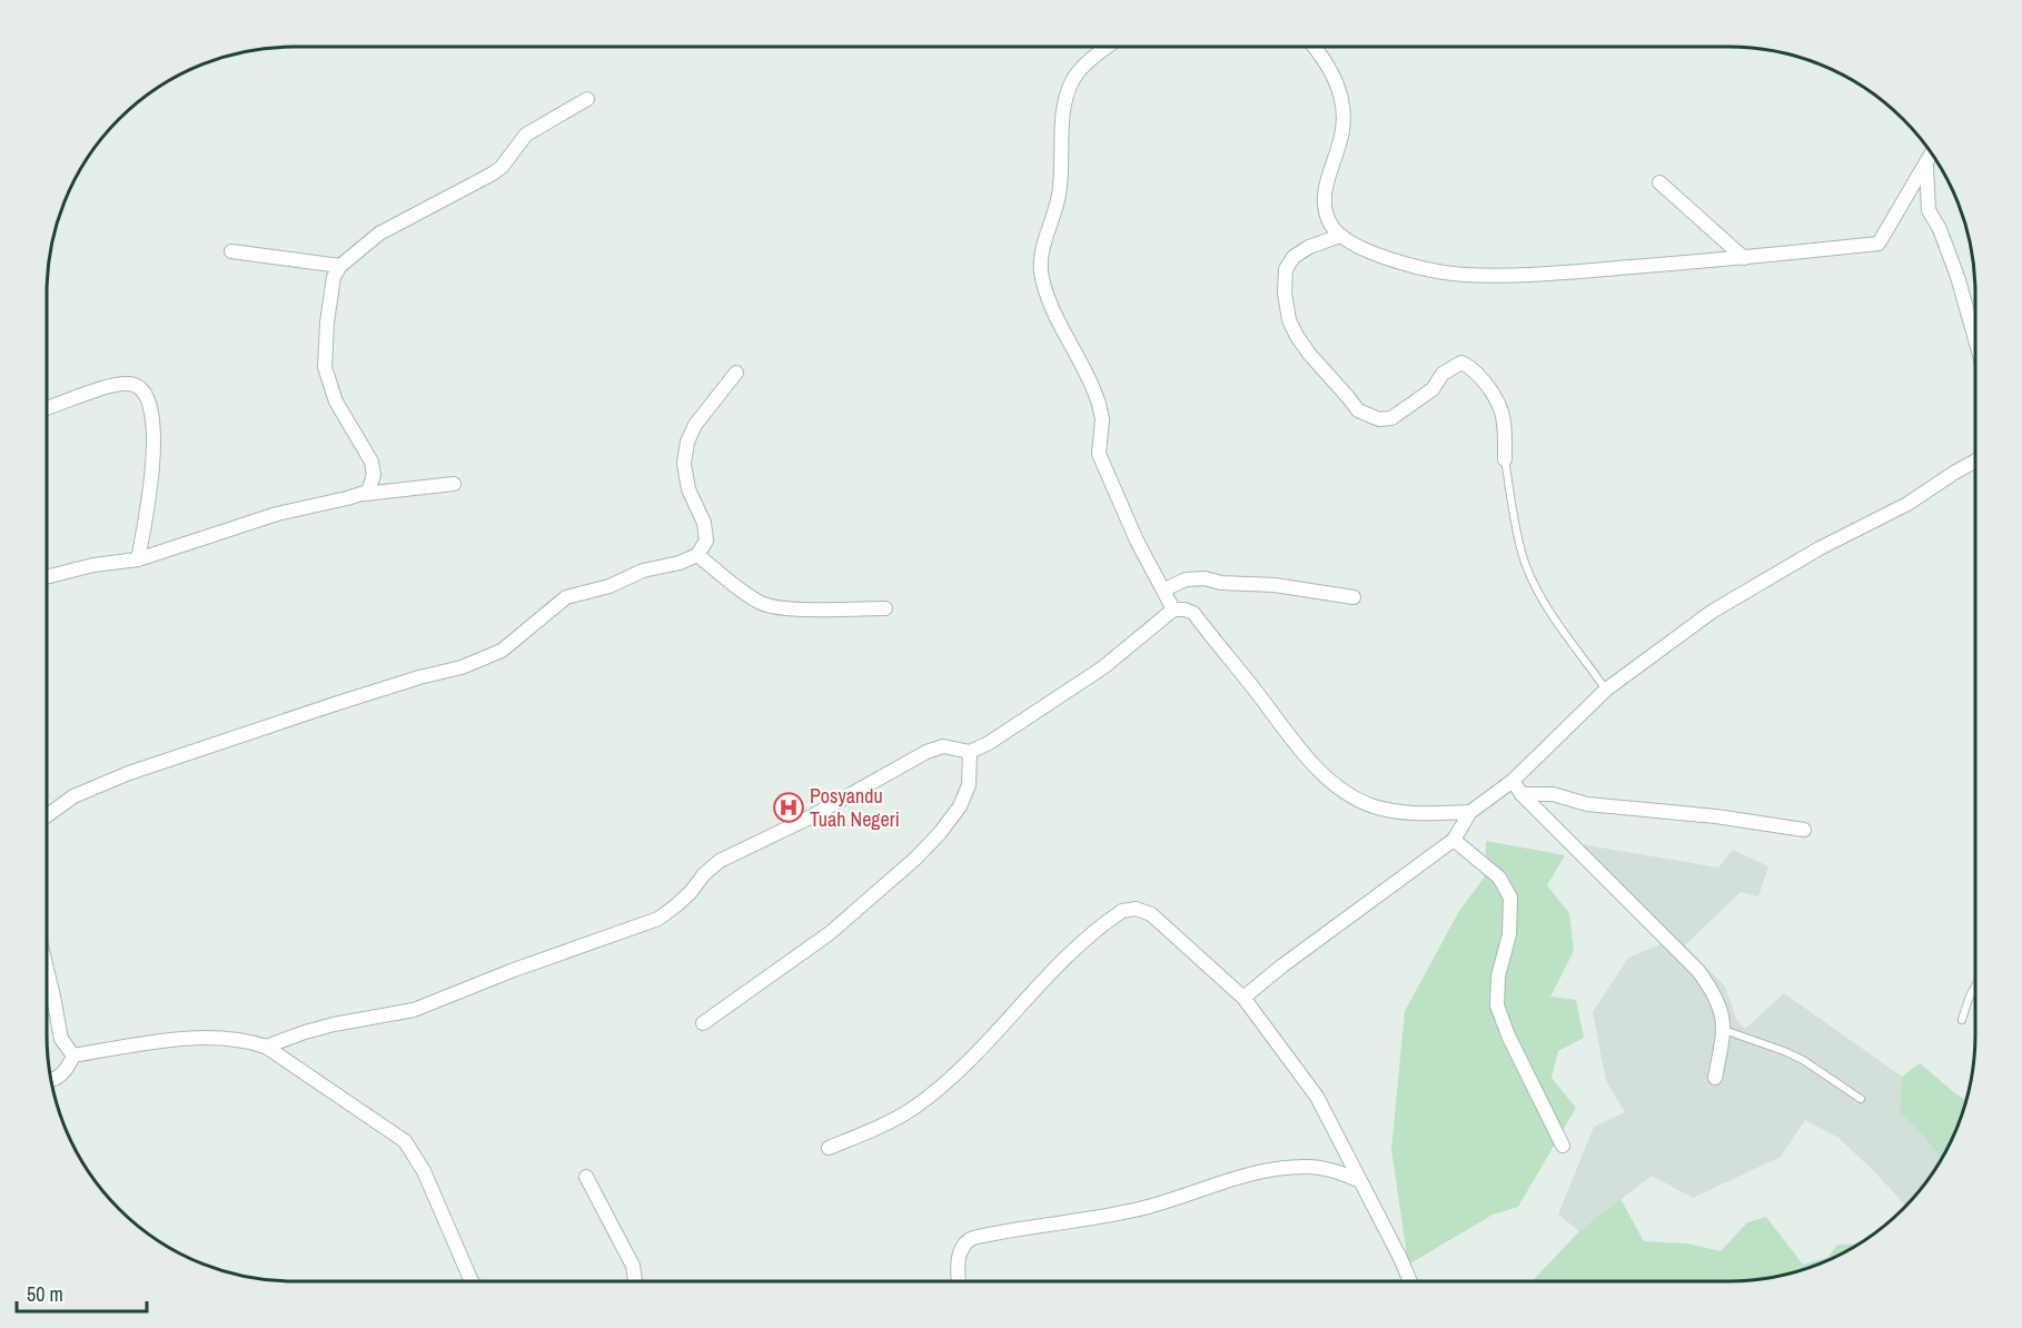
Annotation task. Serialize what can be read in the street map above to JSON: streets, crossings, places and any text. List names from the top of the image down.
{
  "places": {
    "hospital": ["Posyandu Tuah Negeri"]
  },
  "scale_bar": "50 m"
}
